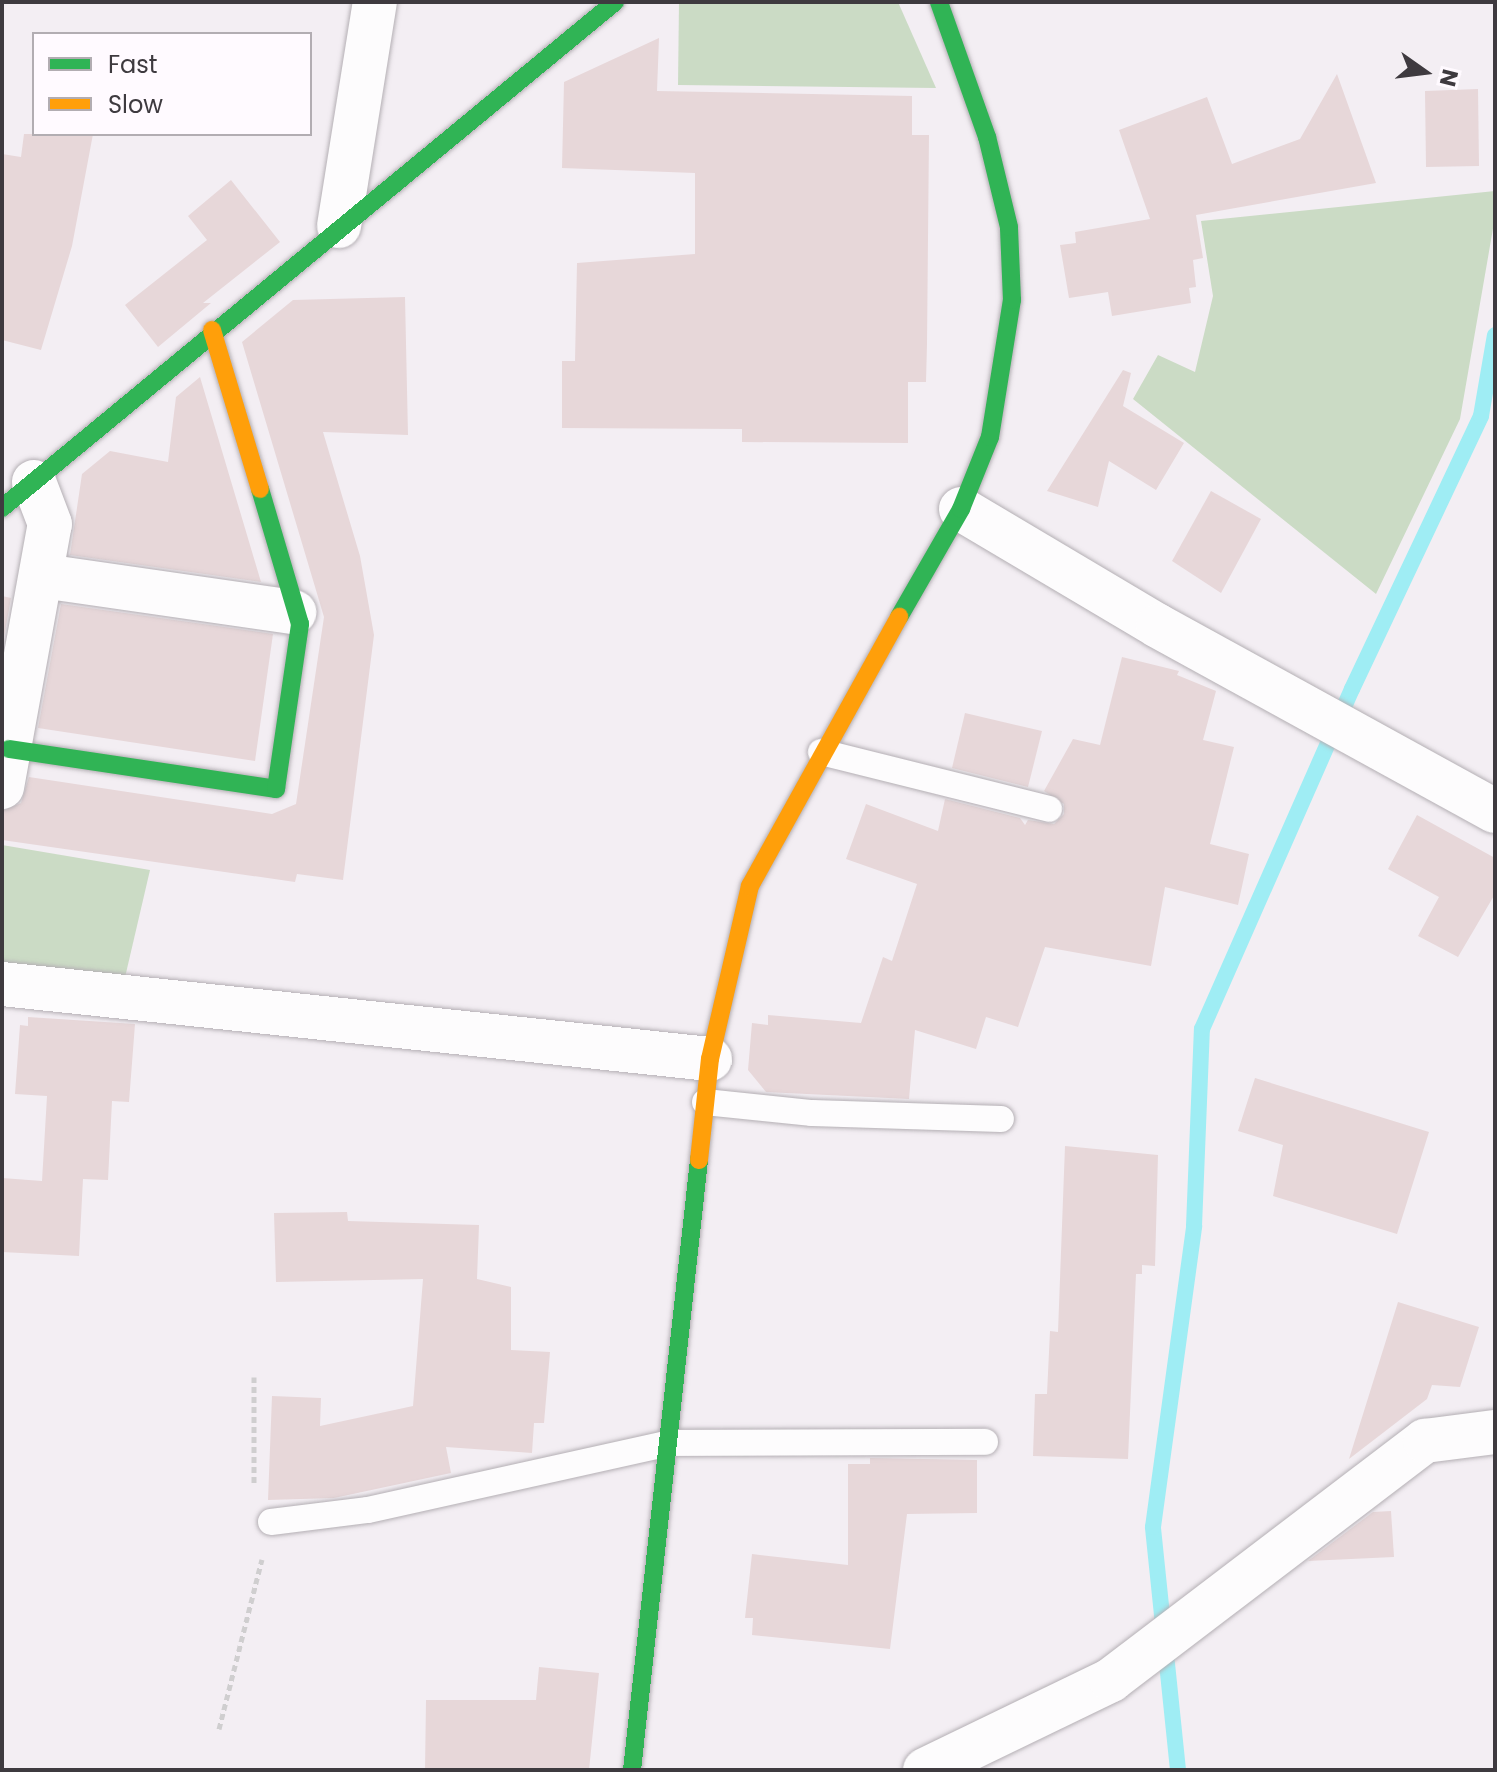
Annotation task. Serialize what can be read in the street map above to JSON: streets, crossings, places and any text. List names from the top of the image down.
{
  "legend": ["Fast", "Slow"],
  "north": "right"
}
